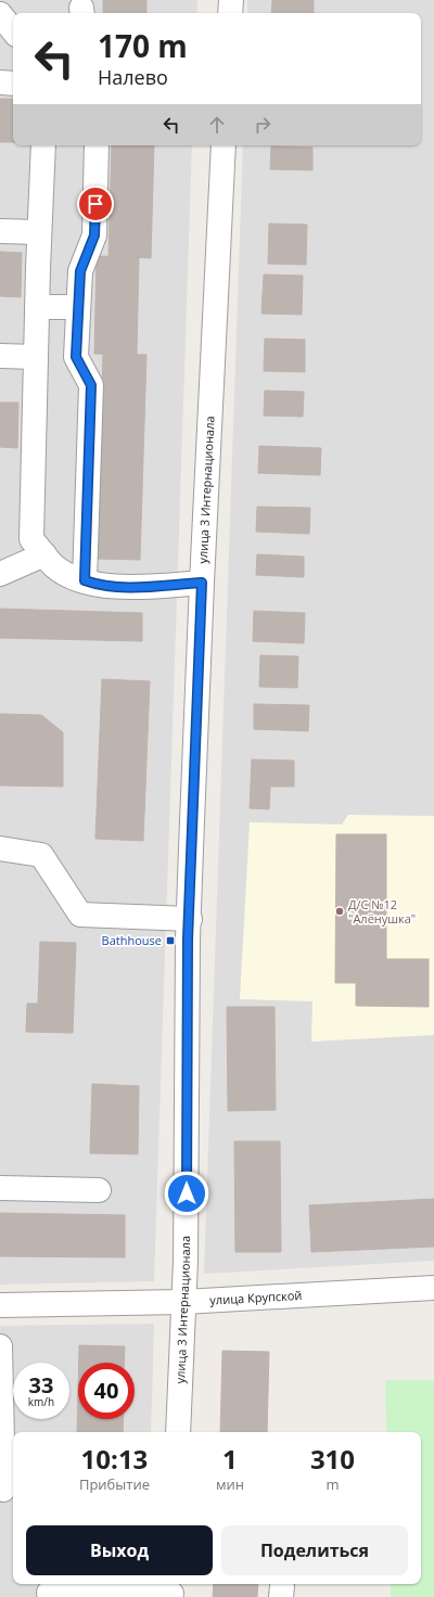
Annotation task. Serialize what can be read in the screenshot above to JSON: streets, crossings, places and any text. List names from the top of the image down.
{
  "streets": {
    "street": ["улица 3 Интернационала", "улица Крупской"]
  },
  "crossings": [
    ["улица 3 Интернационала", "улица Крупской"]
  ],
  "places": {
    "other": ["Д/С №12 \"Алёнушка\""],
    "transit": ["Bathhouse"]
  },
  "page": {
    "turn": ["170 m", "Налево"],
    "speed": "33 km/h",
    "limit": "40",
    "eta": [
      "10:13",
      "Прибытие",
      "1",
      "мин",
      "310",
      "m"
    ],
    "buttons": ["Выход", "Поделиться"]
  }
}
